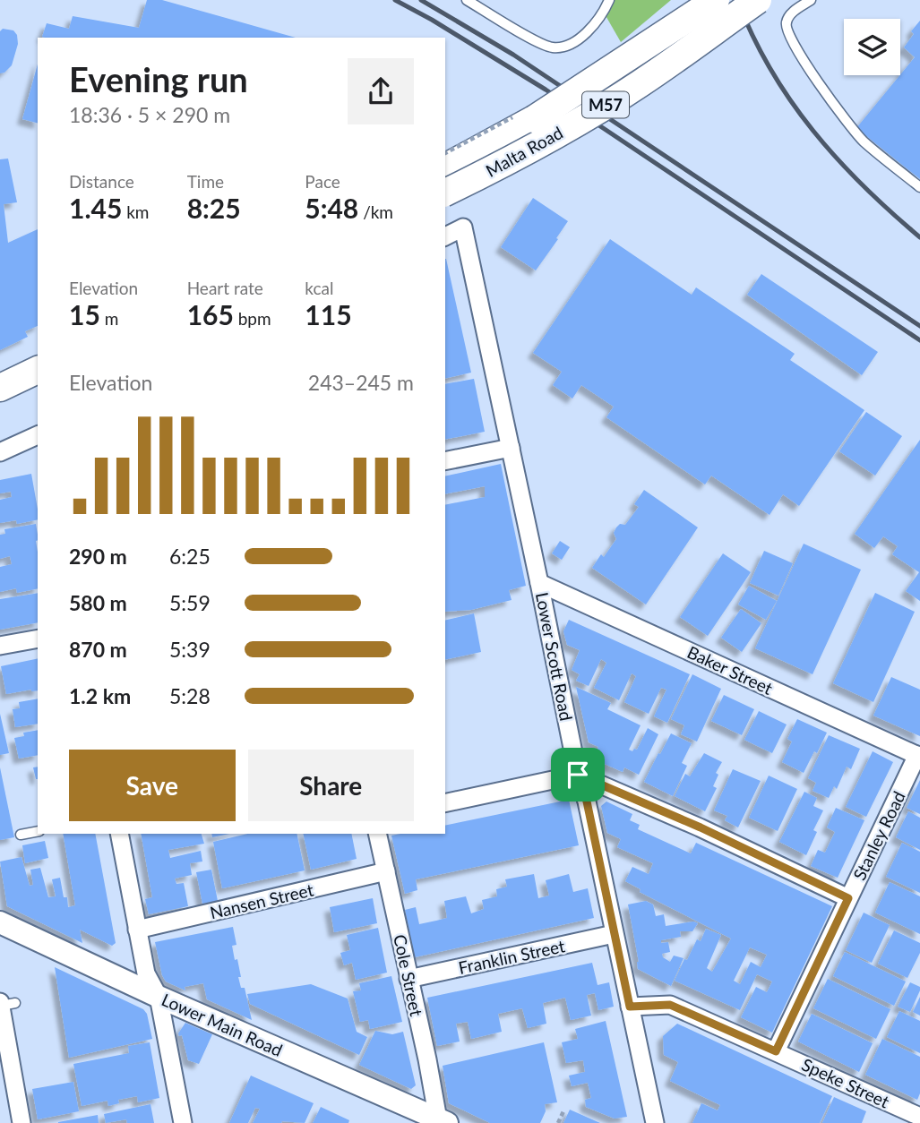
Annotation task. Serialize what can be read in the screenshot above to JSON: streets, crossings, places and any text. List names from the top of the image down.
{
  "streets": {
    "main road": ["M57", "Malta Road"],
    "street": [
      "Lower Scott Road",
      "Baker Street",
      "Stanley Road",
      "Nansen Street",
      "Franklin Street",
      "Cole Street",
      "Lower Main Road",
      "Speke Street"
    ]
  },
  "crossings": [
    ["Lower Scott Road", "Baker Street"],
    ["Lower Scott Road", "Franklin Street"],
    ["Lower Scott Road", "Speke Street"],
    ["Baker Street", "Stanley Road"],
    ["Stanley Road", "Speke Street"],
    ["Nansen Street", "Cole Street"],
    ["Franklin Street", "Cole Street"],
    ["Cole Street", "Lower Main Road"]
  ],
  "page": {
    "heading": ["Evening run", "18:36 · 5 × 290 m"],
    "stats": [
      ["Distance", "1.45 km"],
      ["Time", "8:25"],
      ["Pace", "5:48 /km"],
      ["Elevation", "15 m"],
      ["Heart rate", "165 bpm"],
      ["kcal", "115"]
    ],
    "chart": ["Elevation", "243–245 m"],
    "list": [
      {
        "name": "290 m",
        "note": "6:25"
      },
      {
        "name": "580 m",
        "note": "5:59"
      },
      {
        "name": "870 m",
        "note": "5:39"
      },
      {
        "name": "1.2 km",
        "note": "5:28"
      }
    ],
    "buttons": ["Save", "Share"]
  }
}
